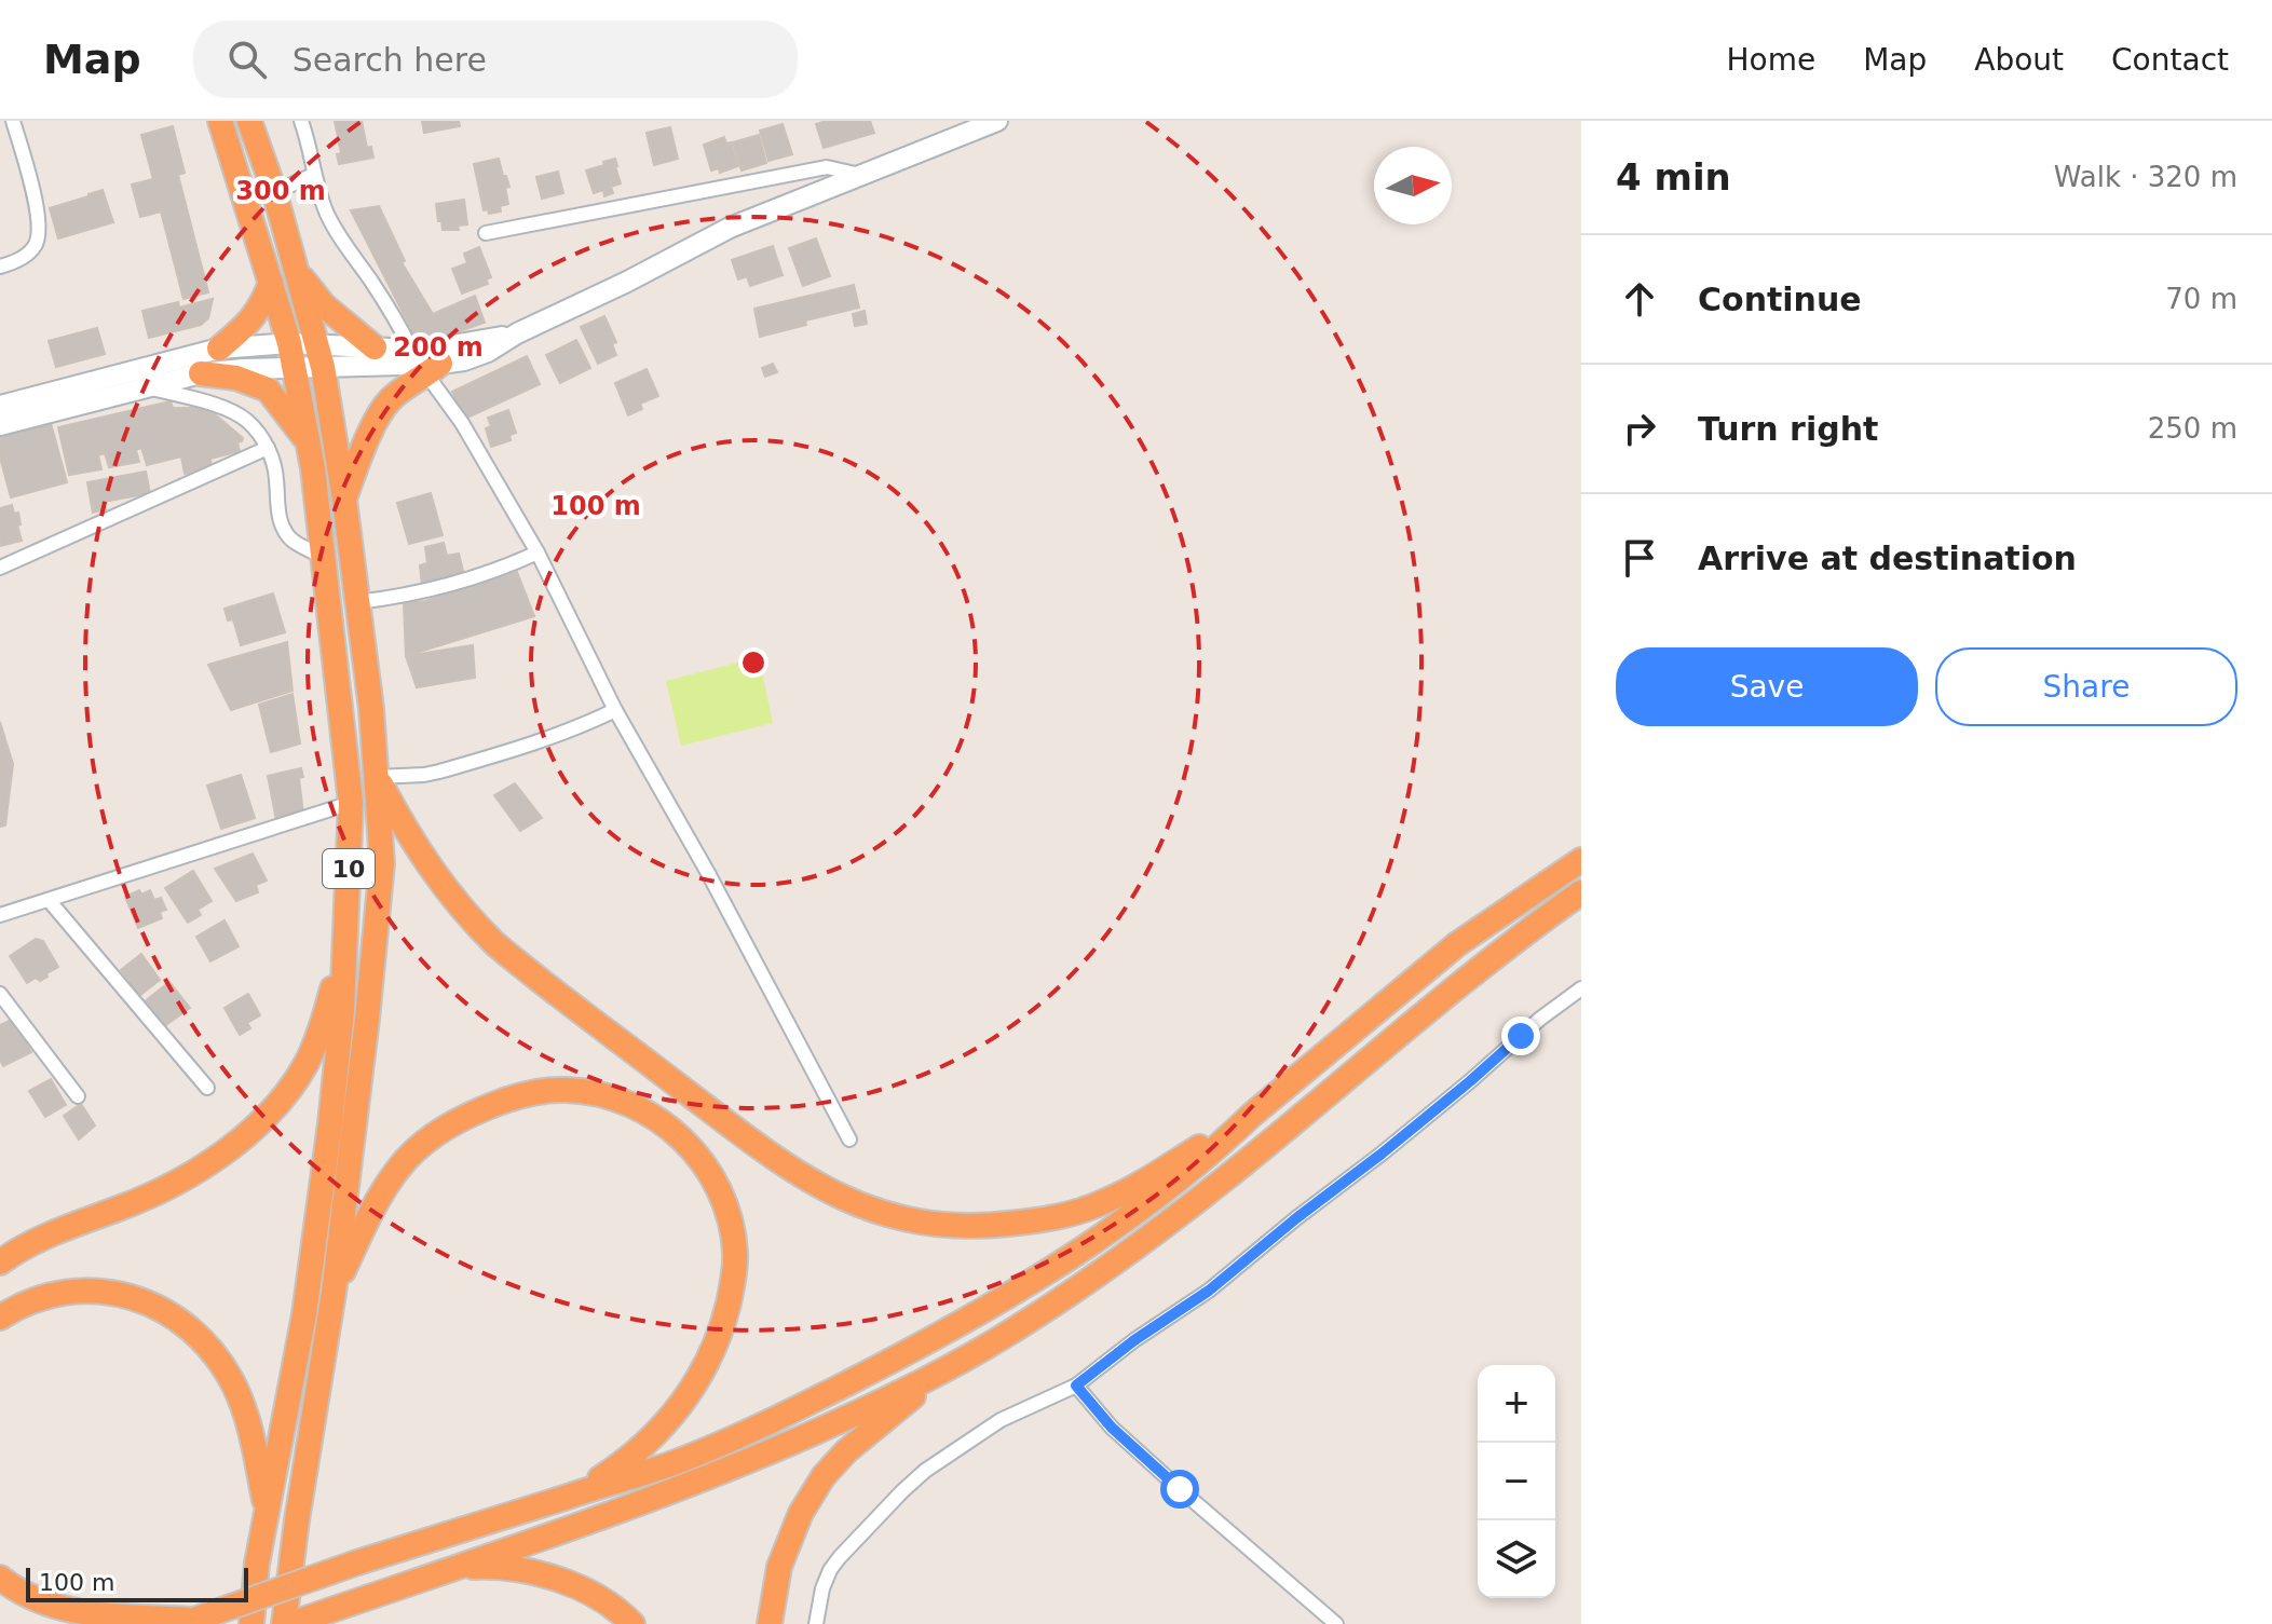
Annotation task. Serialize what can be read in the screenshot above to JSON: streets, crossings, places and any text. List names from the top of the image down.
{
  "streets": {
    "highway": ["10"]
  },
  "scale_bar": "100 m",
  "north": "right",
  "page": {
    "header": "Map",
    "search": "Search here",
    "nav": [
      "Home",
      "Map",
      "About",
      "Contact"
    ],
    "heading": ["4 min", "Walk · 320 m"],
    "list": [
      ["Continue", "70 m"],
      ["Turn right", "250 m"],
      "Arrive at destination"
    ],
    "buttons": ["Save", "Share"],
    "map_buttons": ["+", "−"],
    "scale": "100 m"
  },
  "rings": ["300 m", "200 m", "100 m"]
}
